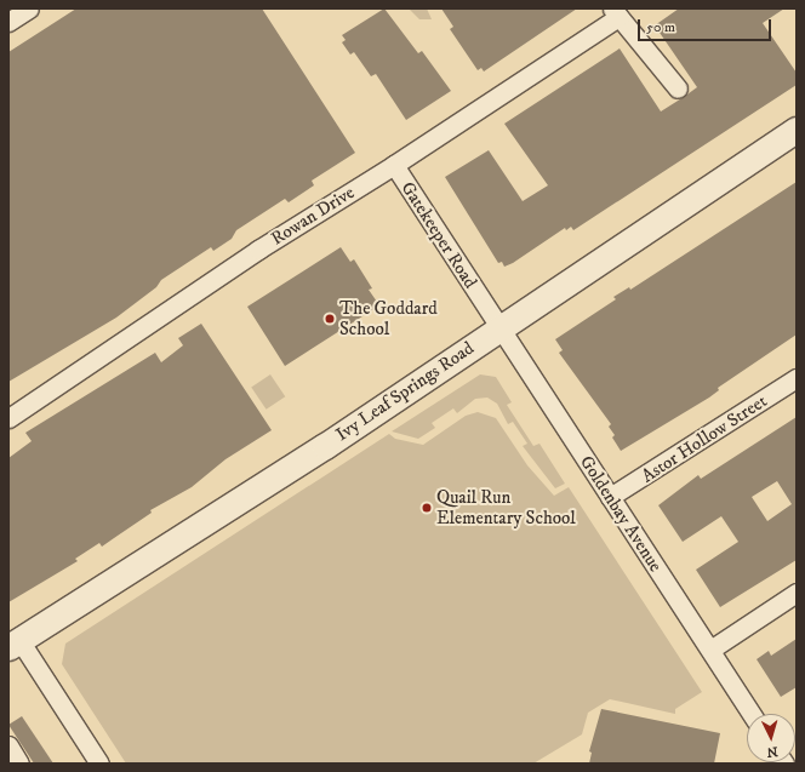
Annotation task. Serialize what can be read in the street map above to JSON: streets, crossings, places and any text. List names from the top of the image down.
{
  "streets": {
    "street": [
      "Rowan Drive",
      "Gatekeeper Road",
      "Ivy Leaf Springs Road",
      "Astor Hollow Street",
      "Goldenbay Avenue"
    ]
  },
  "crossings": [
    ["Rowan Drive", "Gatekeeper Road"],
    ["Gatekeeper Road", "Goldenbay Avenue"],
    ["Ivy Leaf Springs Road", "Goldenbay Avenue"],
    ["Astor Hollow Street", "Goldenbay Avenue"]
  ],
  "places": ["The Goddard School", "Quail Run Elementary School"],
  "scale_bar": "50 m",
  "north": "bottom"
}
